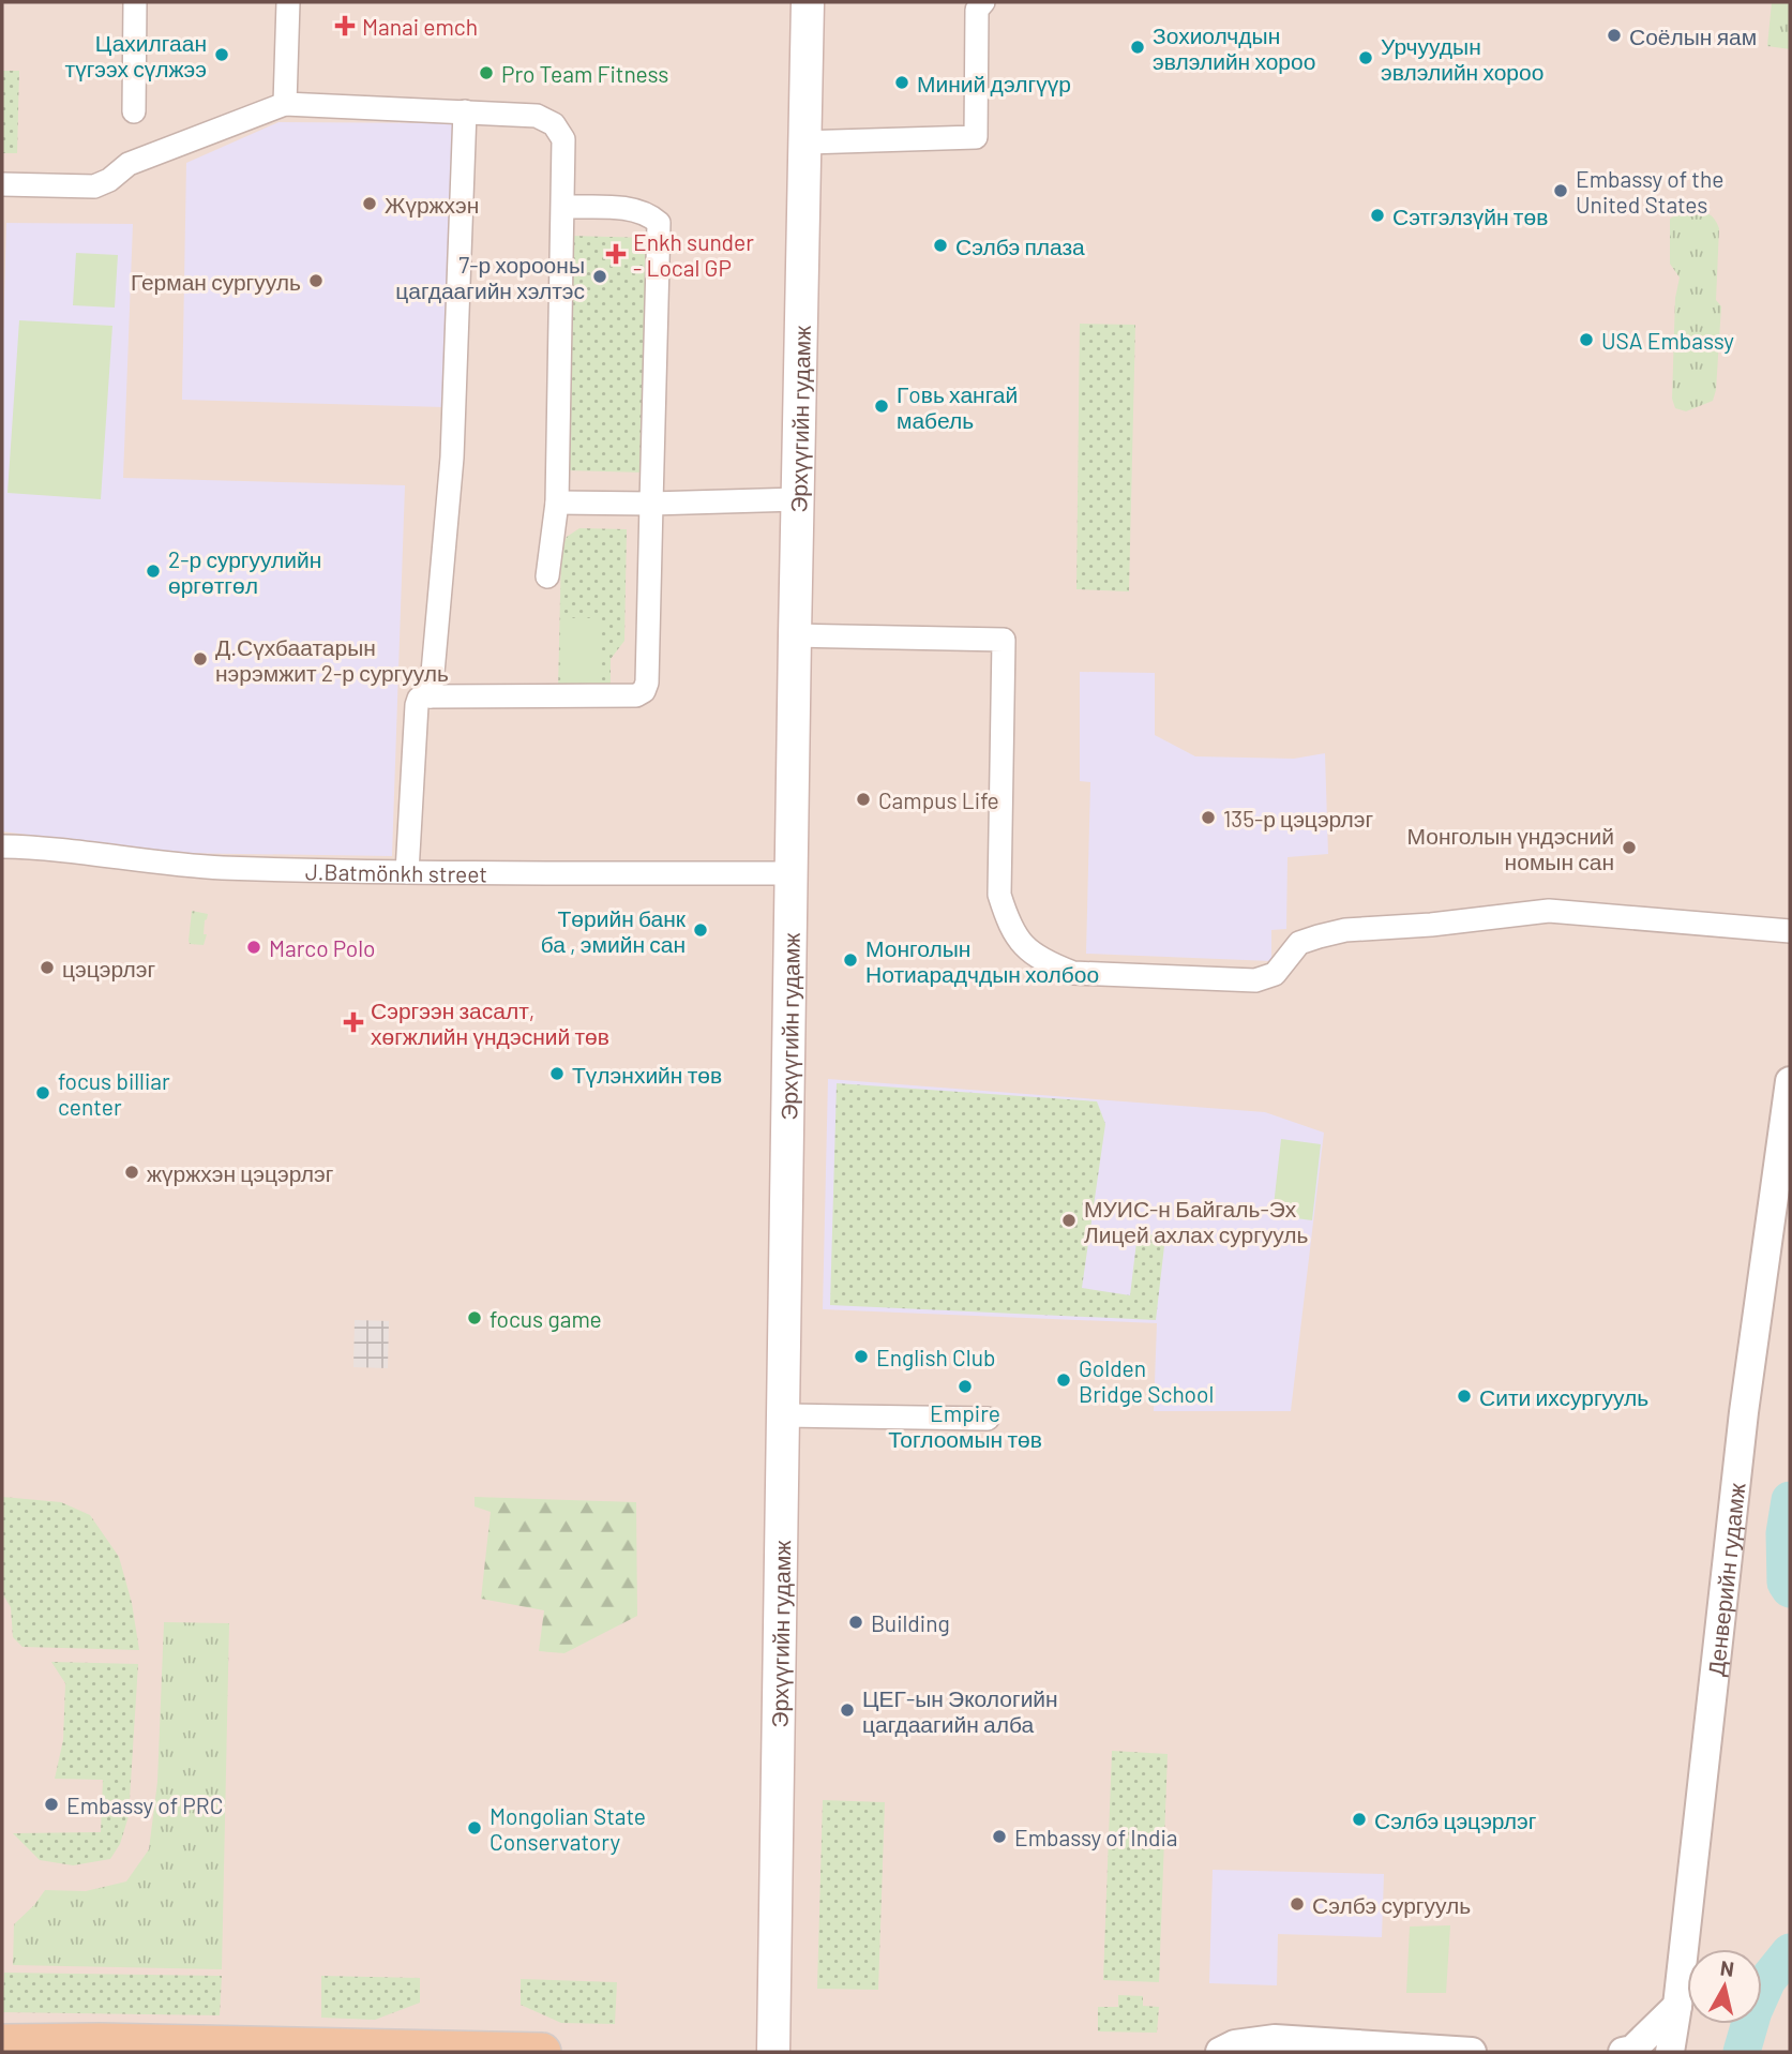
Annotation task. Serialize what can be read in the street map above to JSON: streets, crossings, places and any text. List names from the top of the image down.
{
  "streets": {
    "main road": ["Эрхүүгийн гудамж"],
    "street": ["J.Batmönkh street", "Денверийн гудамж"]
  },
  "crossings": [
    ["Эрхүүгийн гудамж", "J.Batmönkh street"]
  ],
  "places": {
    "health": ["Manai emch", "Enkh sunder - Local GP", "Сэргээн засалт, хөгжлийн үндэсний төв"],
    "other": [
      "Соёлын яам",
      "Зохиолчдын эвлэлийн хороо",
      "Цахилгаан түгээх сүлжээ",
      "Урчуудын эвлэлийн хороо",
      "Pro Team Fitness",
      "Миний дэлгүүр",
      "Embassy of the United States",
      "Жүржхэн",
      "Сэтгэлзүйн төв",
      "Сэлбэ плаза",
      "7-р хорооны цагдаагийн хэлтэс",
      "Герман сургууль",
      "USA Embassy",
      "Гoвь хангай мабель",
      "2-р сургуулийн өргөтгөл",
      "Д.Сүхбаатарын нэрэмжит 2-р сургууль",
      "Campus Life",
      "135-р цэцэрлэг",
      "Монголын үндэсний номын сан",
      "Төрийн банк ба , эмийн сан",
      "Marco Polo",
      "Монголын Нотиарадчдын холбоо",
      "цэцэрлэг",
      "Түлэнхийн төв",
      "focus billiar center",
      "жүржхэн цэцэрлэг",
      "МУИС-н Байгаль-Эх Лицей ахлах сургууль",
      "focus game",
      "English Club",
      "Golden Bridge School",
      "Empire Тоглоомын төв",
      "Сити ихсургууль",
      "Building",
      "ЦЕГ-ын Экологийн цагдаагийн алба",
      "Embassy of PRC",
      "Сэлбэ цэцэрлэг",
      "Mongolian State Conservatory",
      "Embassy of India",
      "Сэлбэ сургууль"
    ]
  },
  "north": "top"
}
